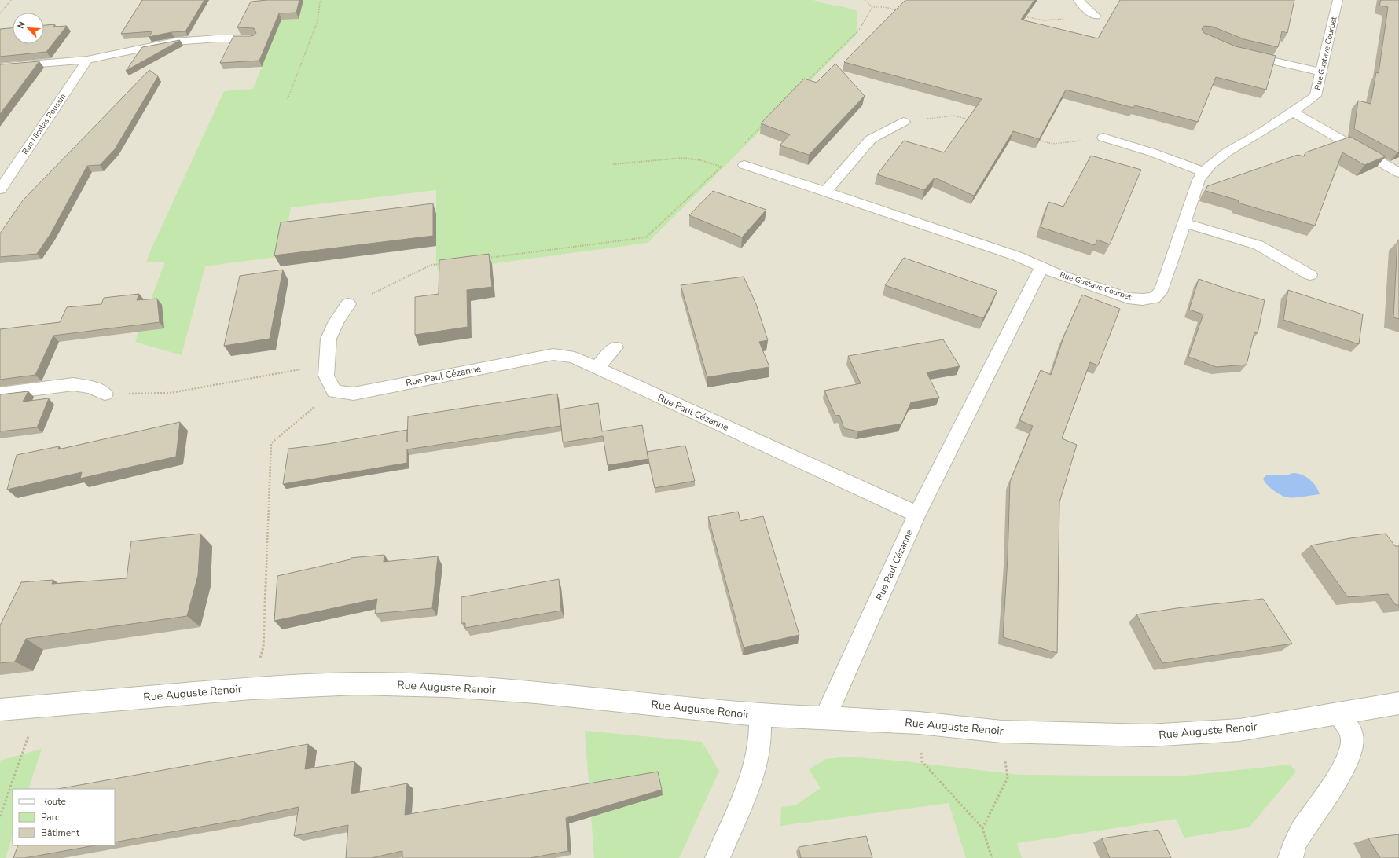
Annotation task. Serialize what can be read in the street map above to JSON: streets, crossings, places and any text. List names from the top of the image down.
{
  "streets": {
    "street": [
      "Rue Gustave Courbet",
      "Rue Nicolas Poussin",
      "Rue Paul Cézanne",
      "Rue Auguste Renoir"
    ]
  },
  "crossings": [
    ["Rue Paul Cézanne", "Rue Auguste Renoir"]
  ],
  "legend": ["Route", "Parc", "Bâtiment"],
  "north": "top left"
}
